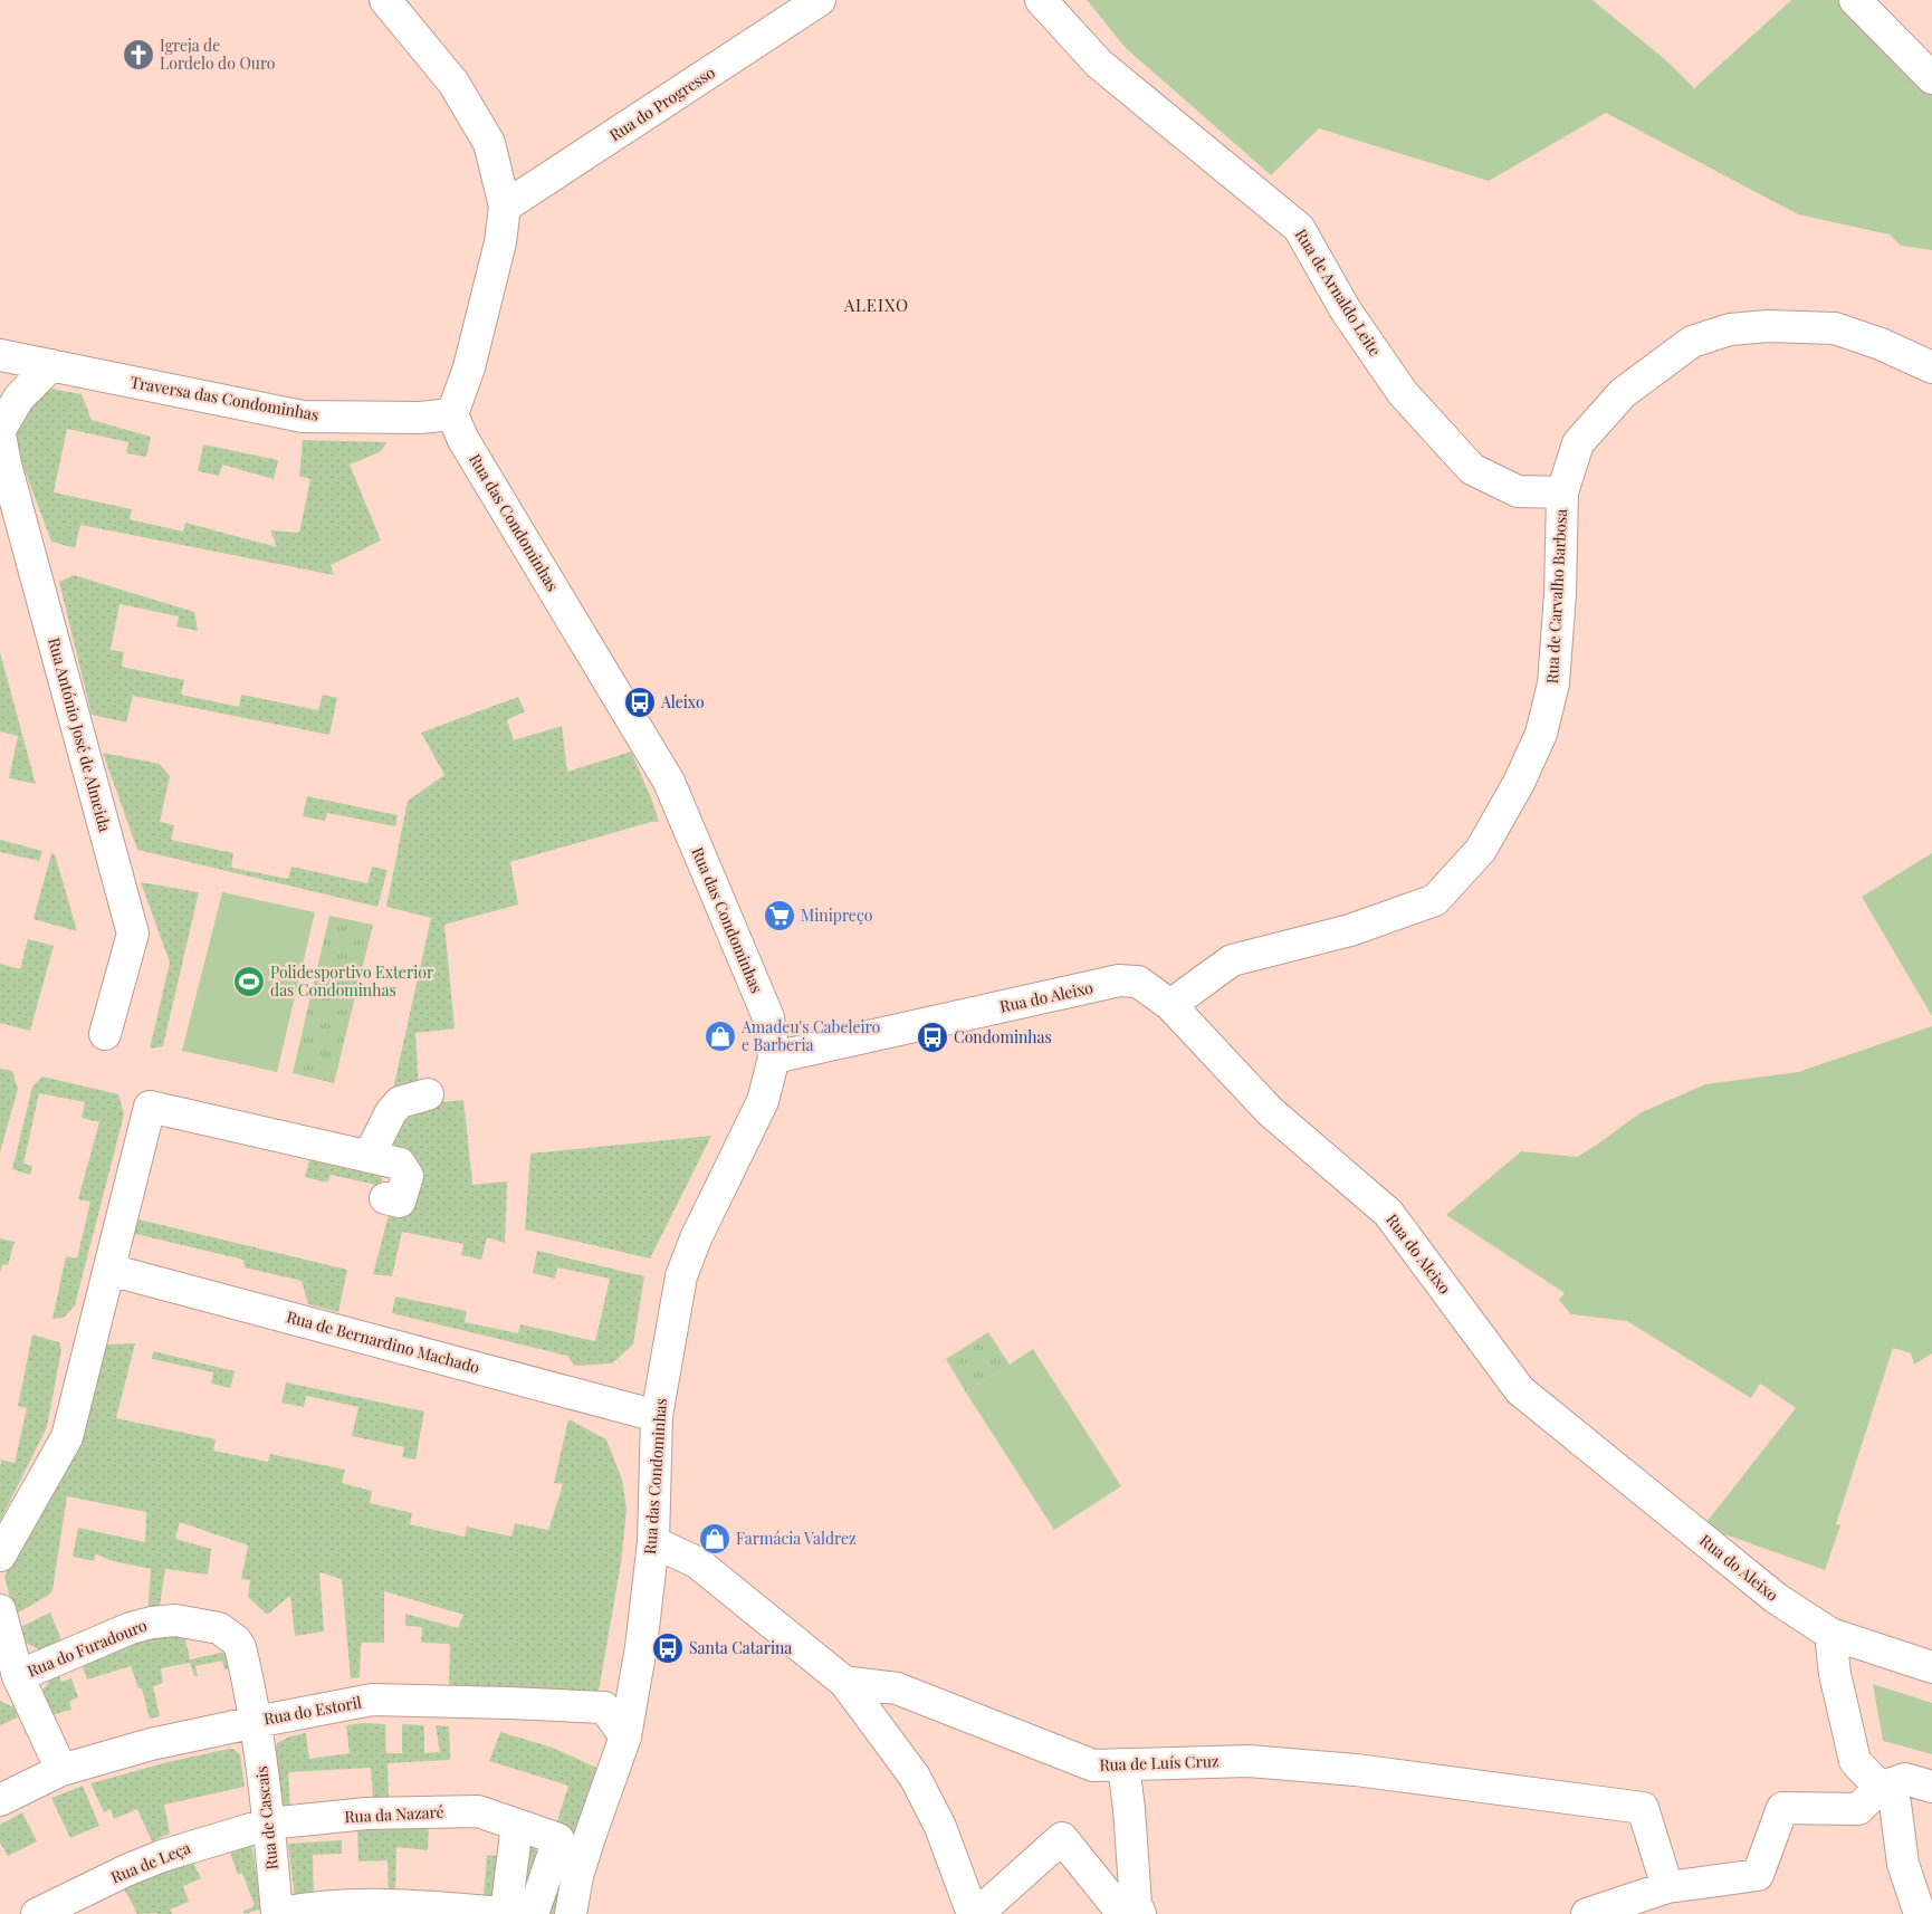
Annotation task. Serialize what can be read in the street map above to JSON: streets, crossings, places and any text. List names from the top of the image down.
{
  "streets": {
    "street": [
      "Rua do Progresso",
      "Rua de Arnaldo Leite",
      "Traversa das Condominhas",
      "Rua das Condominhas",
      "Rua de Carvalho Barbosa",
      "Rua António José de Almeida",
      "Rua do Aleixo",
      "Rua de Bernardino Machado",
      "Rua do Furadouro",
      "Rua do Estoril",
      "Rua de Luís Cruz",
      "Rua da Nazaré",
      "Rua de Cascais",
      "Rua de Leça"
    ]
  },
  "crossings": [
    ["Rua de Arnaldo Leite", "Rua de Carvalho Barbosa"],
    ["Traversa das Condominhas", "Rua das Condominhas"],
    ["Rua das Condominhas", "Rua do Aleixo"],
    ["Rua das Condominhas", "Rua de Bernardino Machado"],
    ["Rua das Condominhas", "Rua do Estoril"],
    ["Rua de Carvalho Barbosa", "Rua do Aleixo"],
    ["Rua do Furadouro", "Rua do Estoril"],
    ["Rua do Furadouro", "Rua de Cascais"],
    ["Rua do Estoril", "Rua de Cascais"],
    ["Rua da Nazaré", "Rua de Cascais"],
    ["Rua da Nazaré", "Rua de Leça"],
    ["Rua de Cascais", "Rua de Leça"]
  ],
  "districts": ["ALEIXO"],
  "places": {
    "church": ["Igreja de Lordelo do Ouro"],
    "bus stop": ["Aleixo", "Condominhas", "Santa Catarina"],
    "supermarket": ["Minipreço"],
    "sports": ["Polidesportivo Exterior das Condominhas"],
    "shop": ["Amadeu's Cabeleiro e Barberia", "Farmácia Valdrez"]
  }
}
